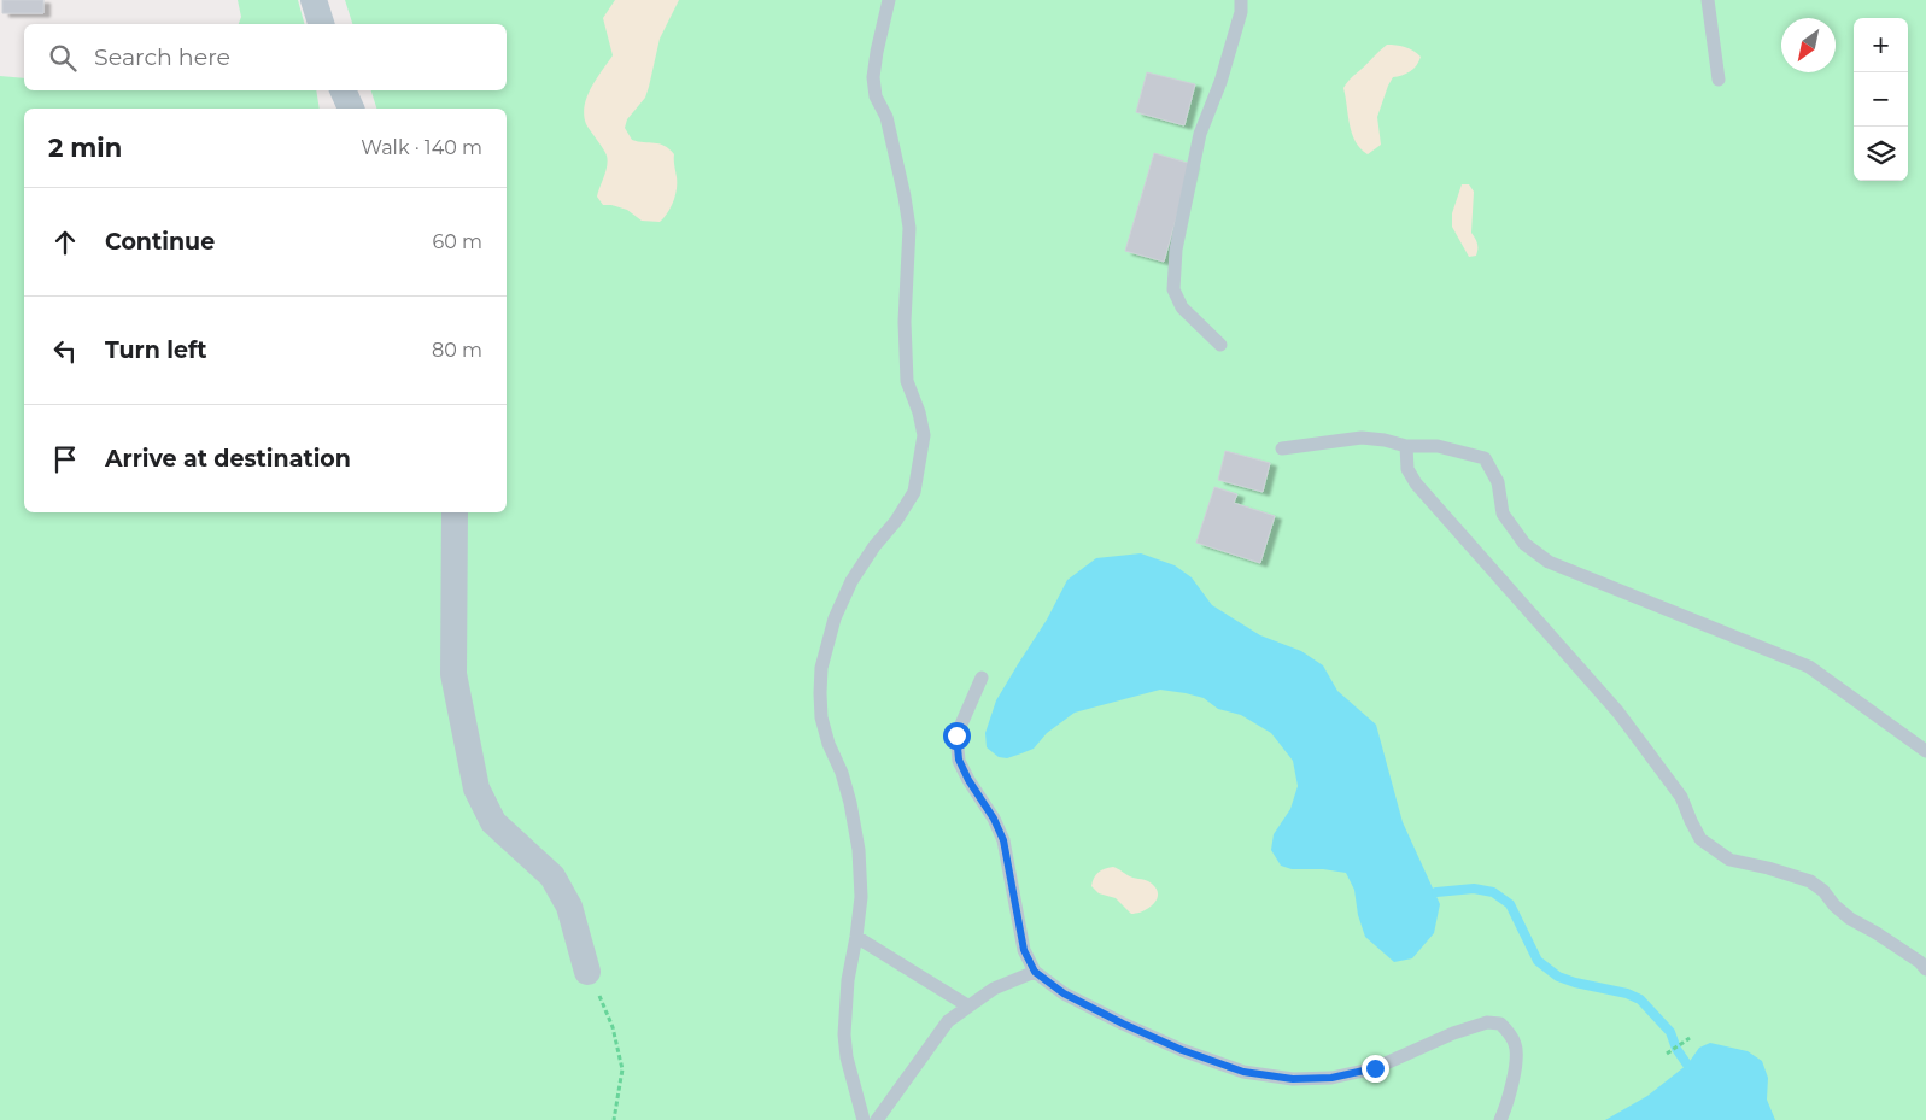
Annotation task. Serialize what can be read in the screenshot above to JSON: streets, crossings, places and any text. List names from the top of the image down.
{
  "north": "bottom left",
  "page": {
    "map_buttons": ["+", "−"],
    "search": "Search here",
    "heading": ["2 min", "Walk · 140 m"],
    "list": [
      ["Continue", "60 m"],
      ["Turn left", "80 m"],
      "Arrive at destination"
    ]
  }
}
